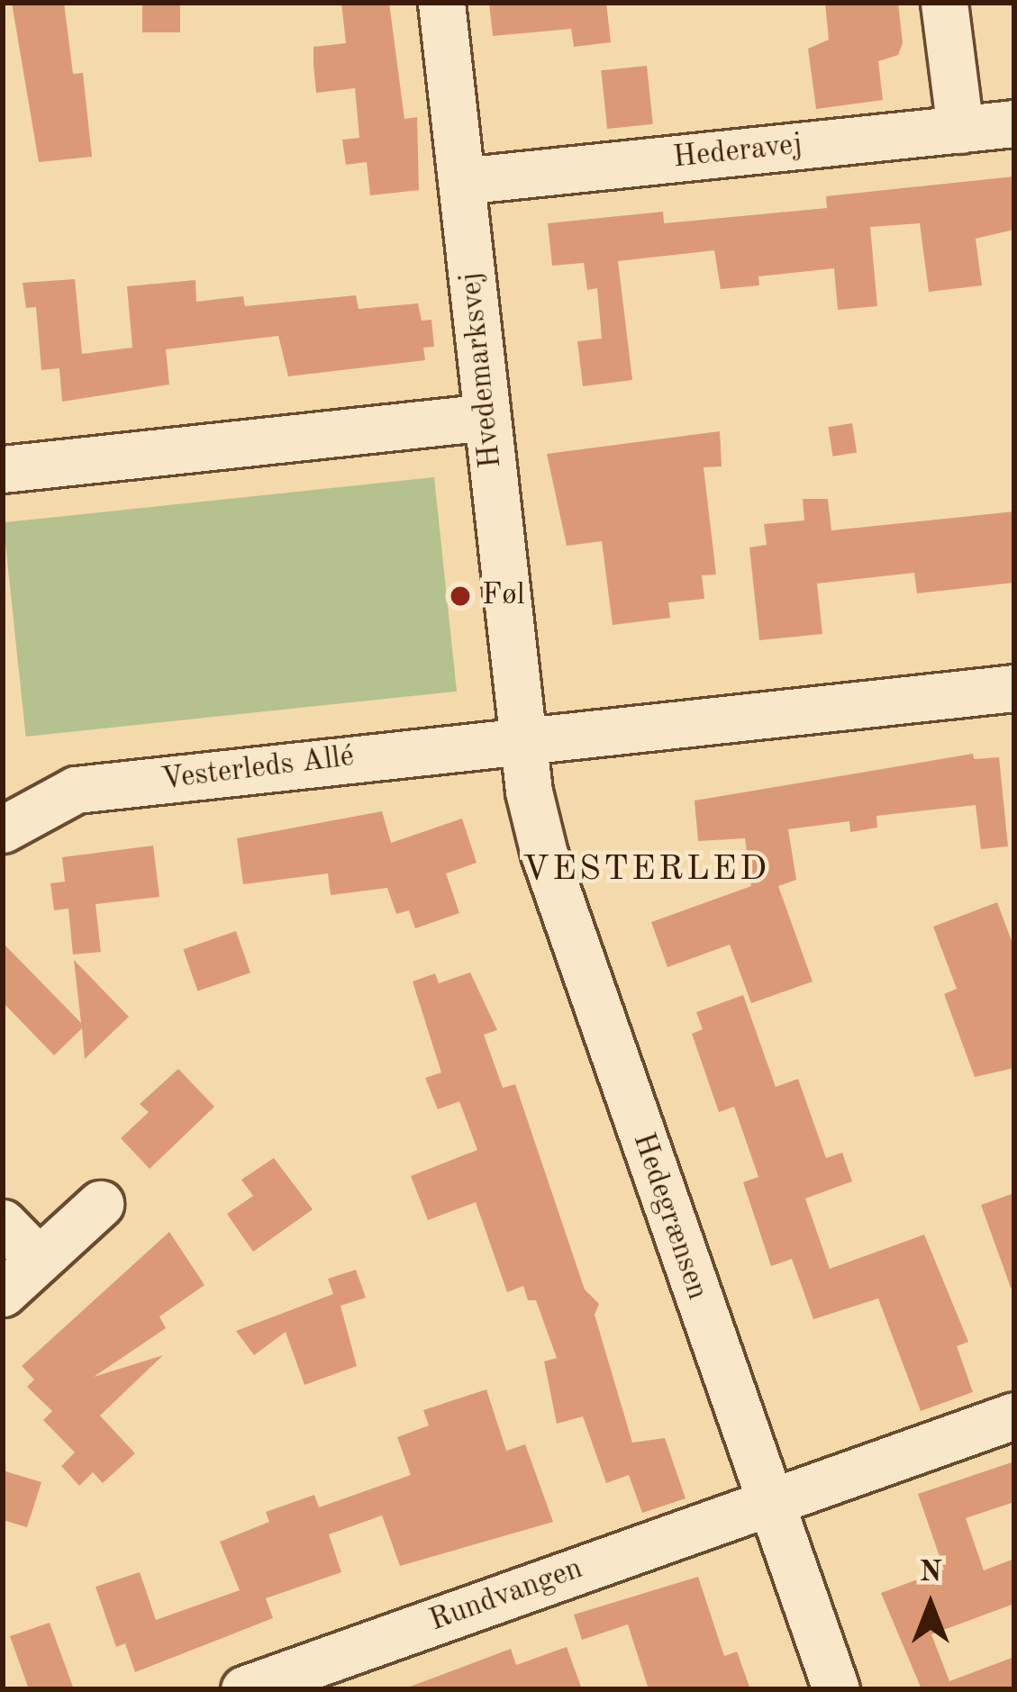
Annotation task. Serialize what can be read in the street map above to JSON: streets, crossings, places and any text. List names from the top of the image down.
{
  "streets": {
    "street": [
      "Hederavej",
      "Hvedemarksvej",
      "Vesterleds Allé",
      "Hedegrænsen",
      "Rundvangen"
    ]
  },
  "crossings": [
    ["Hederavej", "Hvedemarksvej"],
    ["Hvedemarksvej", "Vesterleds Allé"],
    ["Hvedemarksvej", "Hedegrænsen"],
    ["Vesterleds Allé", "Hedegrænsen"],
    ["Hedegrænsen", "Rundvangen"]
  ],
  "districts": ["VESTERLED"],
  "places": ["Føl"],
  "north": "top"
}
